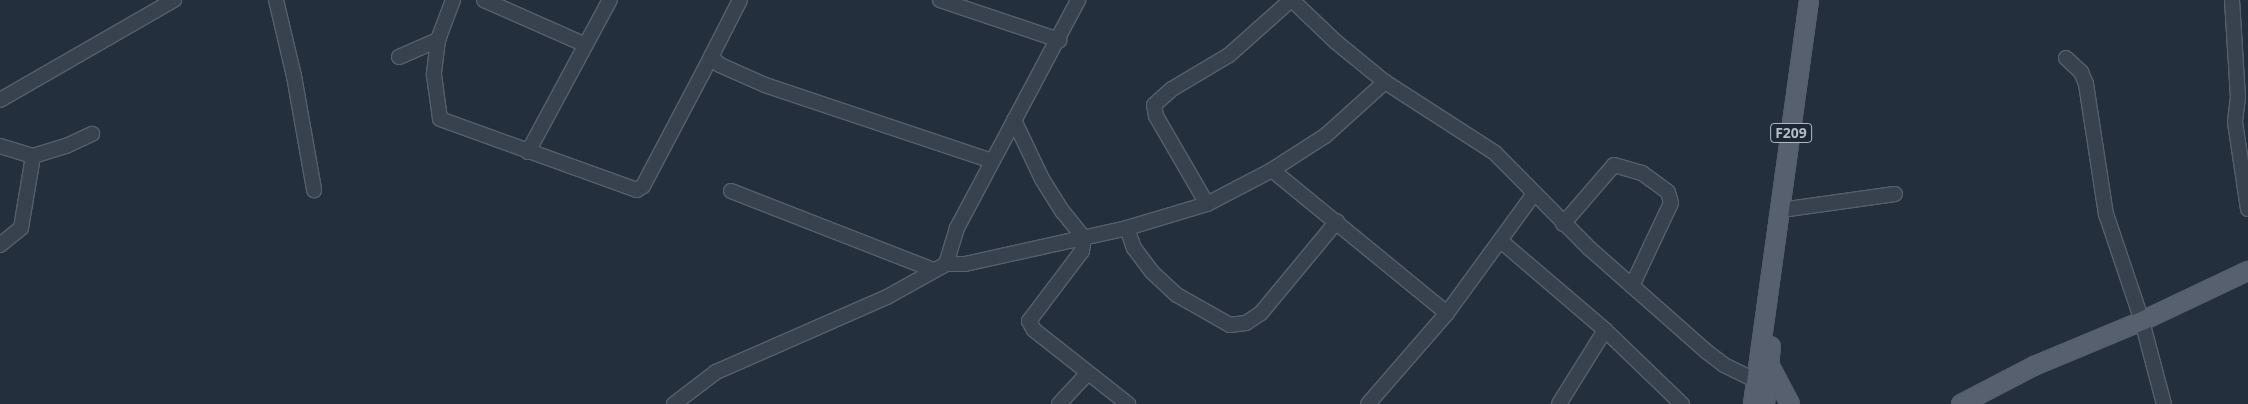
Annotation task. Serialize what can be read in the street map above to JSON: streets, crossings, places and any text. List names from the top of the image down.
{
  "streets": {
    "main road": ["F209"]
  }
}
